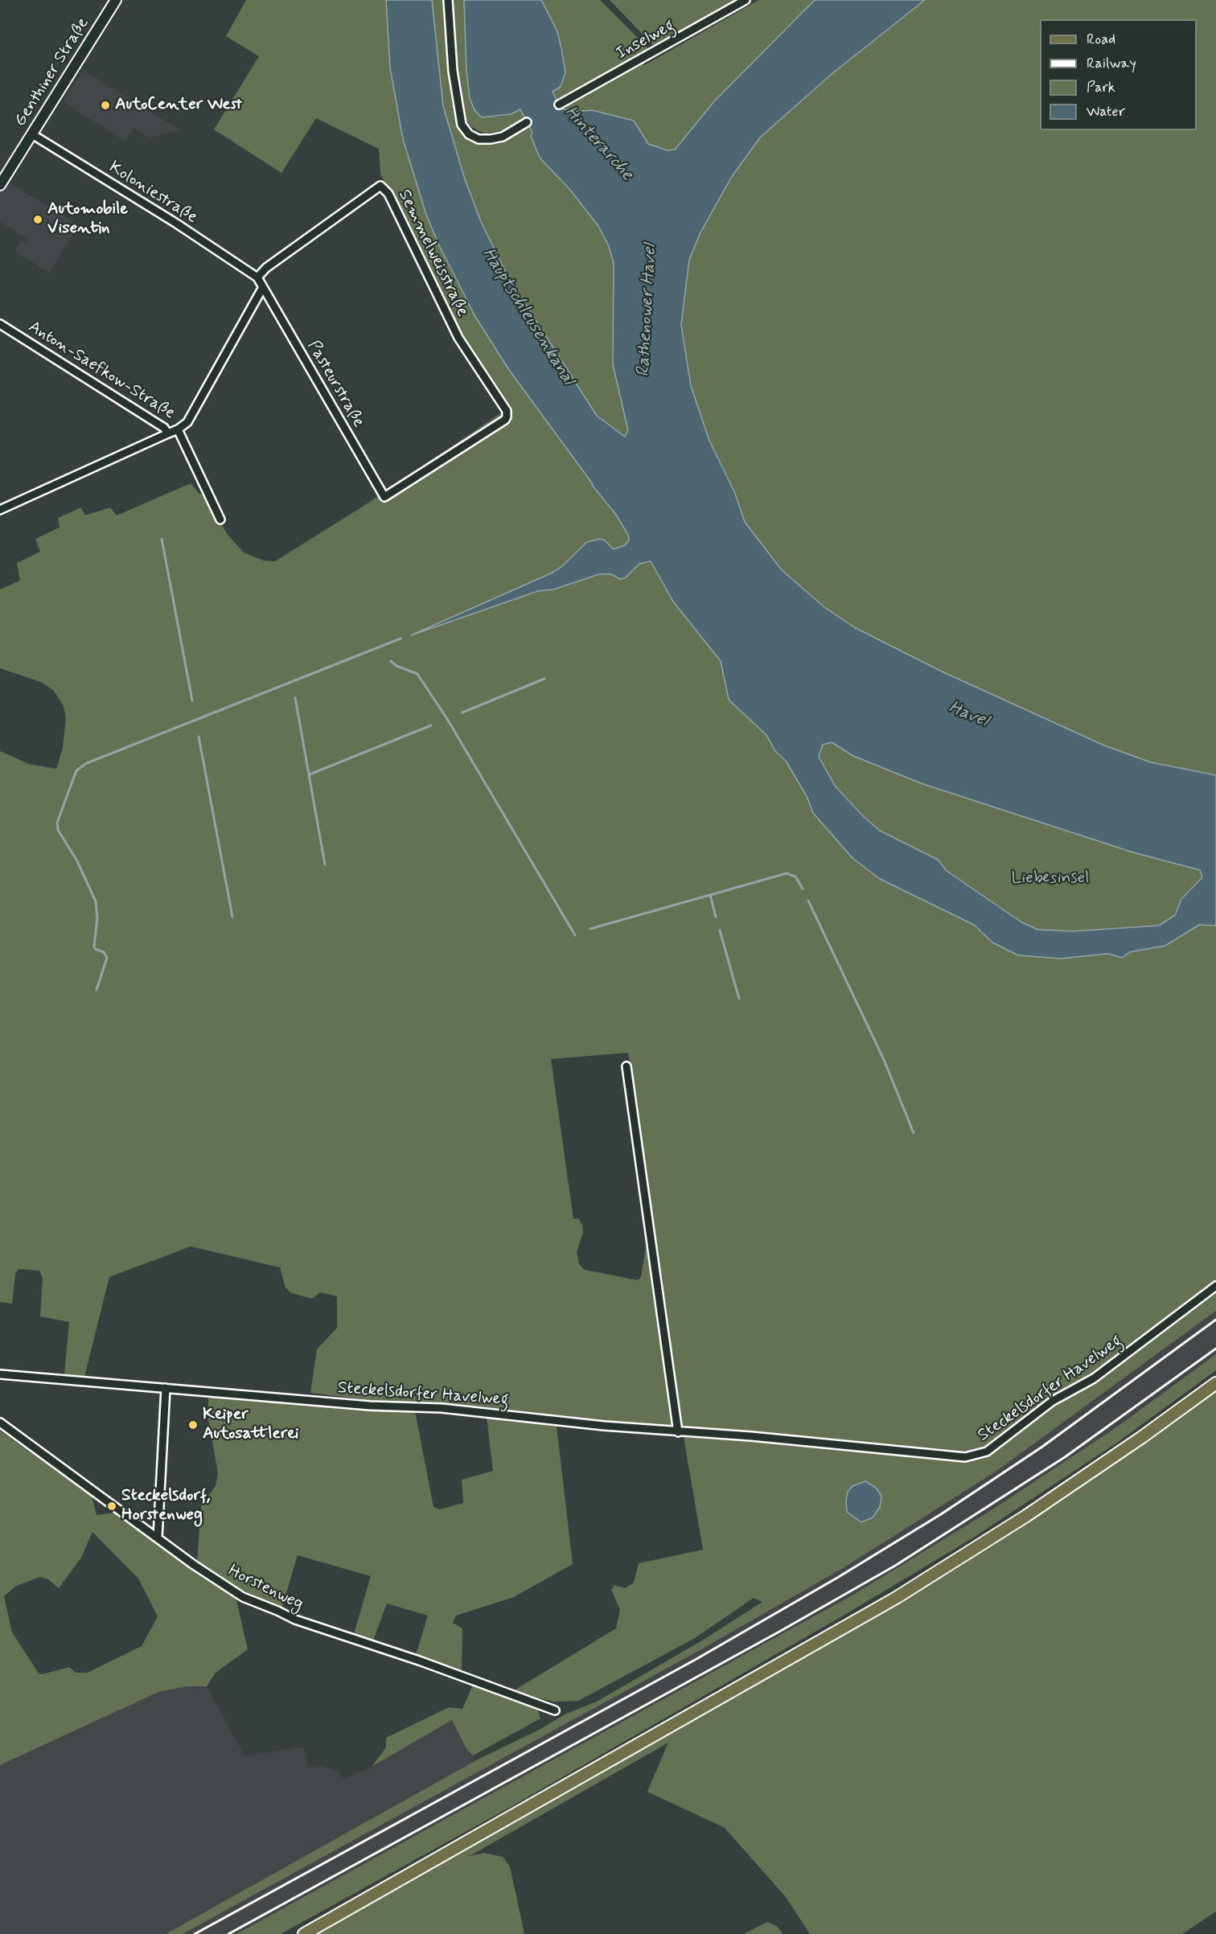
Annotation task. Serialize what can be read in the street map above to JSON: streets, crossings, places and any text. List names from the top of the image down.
{
  "streets": {
    "main road": ["Genthiner Straße"],
    "street": [
      "Inselweg",
      "Koloniestraße",
      "Semmelweisstraße",
      "Anton-Saefkow-Straße",
      "Pasteurstraße",
      "Steckelsdorfer Havelweg",
      "Horstenweg"
    ]
  },
  "crossings": [
    ["Genthiner Straße", "Koloniestraße"],
    ["Koloniestraße", "Semmelweisstraße"],
    ["Semmelweisstraße", "Pasteurstraße"]
  ],
  "water": [
    "Hinterarche",
    "Rathenower Havel",
    "Hauptschleusenkanal",
    "Havel"
  ],
  "parks": ["Liebesinsel"],
  "places": [
    "AutoCenter West",
    "Automobile Visentin",
    "Keiper Autosattlerei",
    "Steckelsdorf, Horstenweg"
  ],
  "legend": [
    "Road",
    "Railway",
    "Park",
    "Water"
  ]
}
